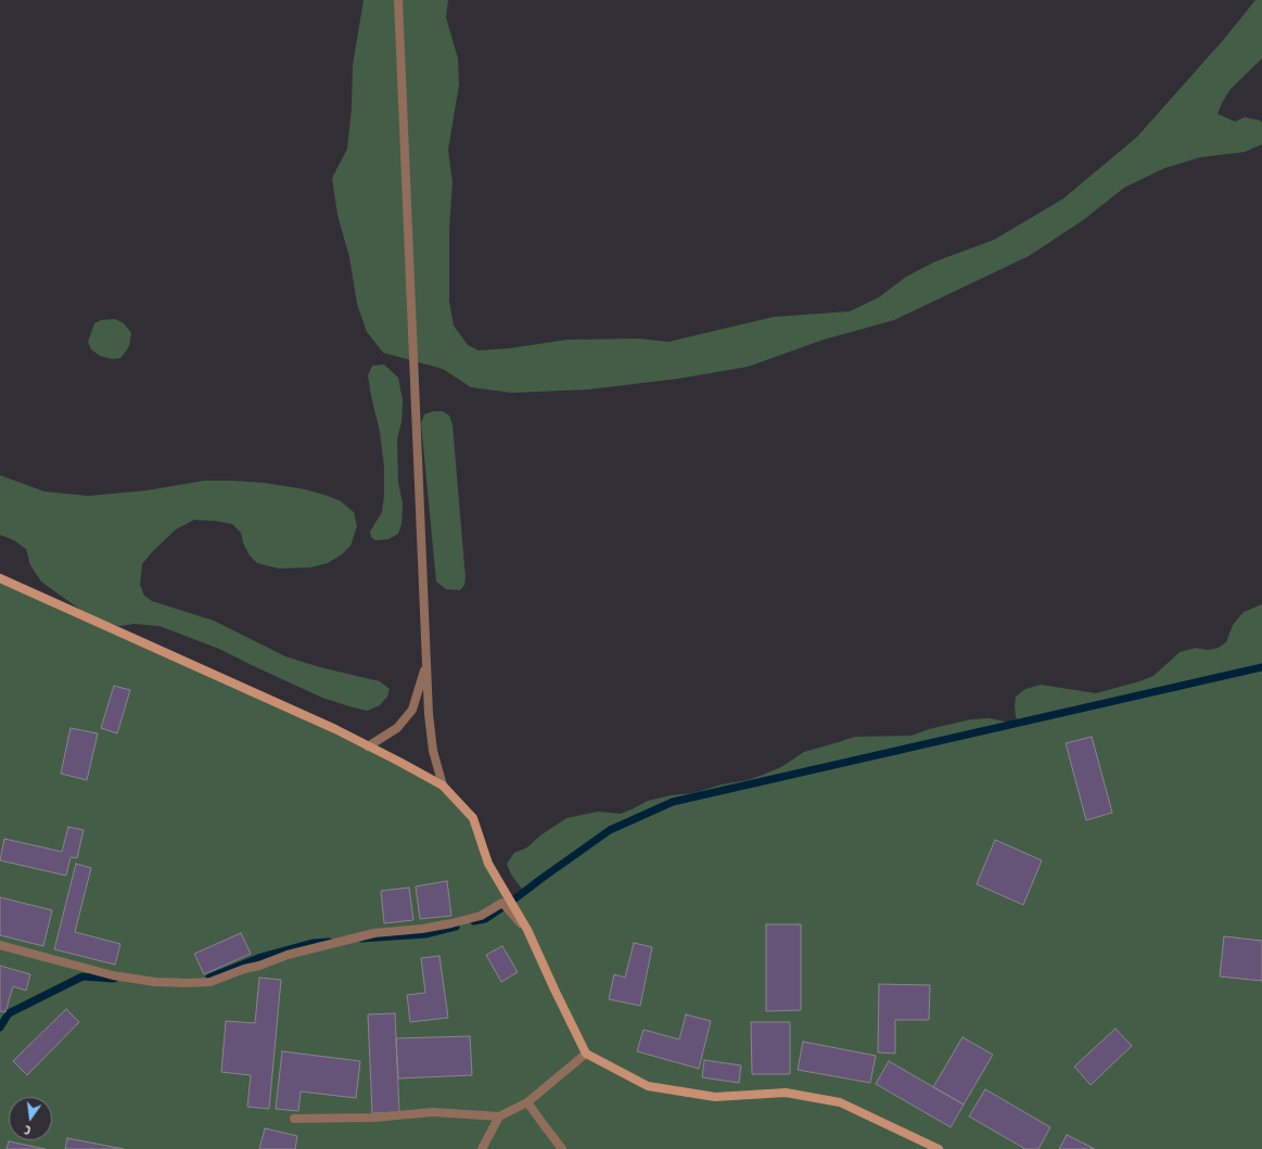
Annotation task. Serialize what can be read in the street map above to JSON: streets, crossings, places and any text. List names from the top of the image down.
{
  "north": "bottom"
}
